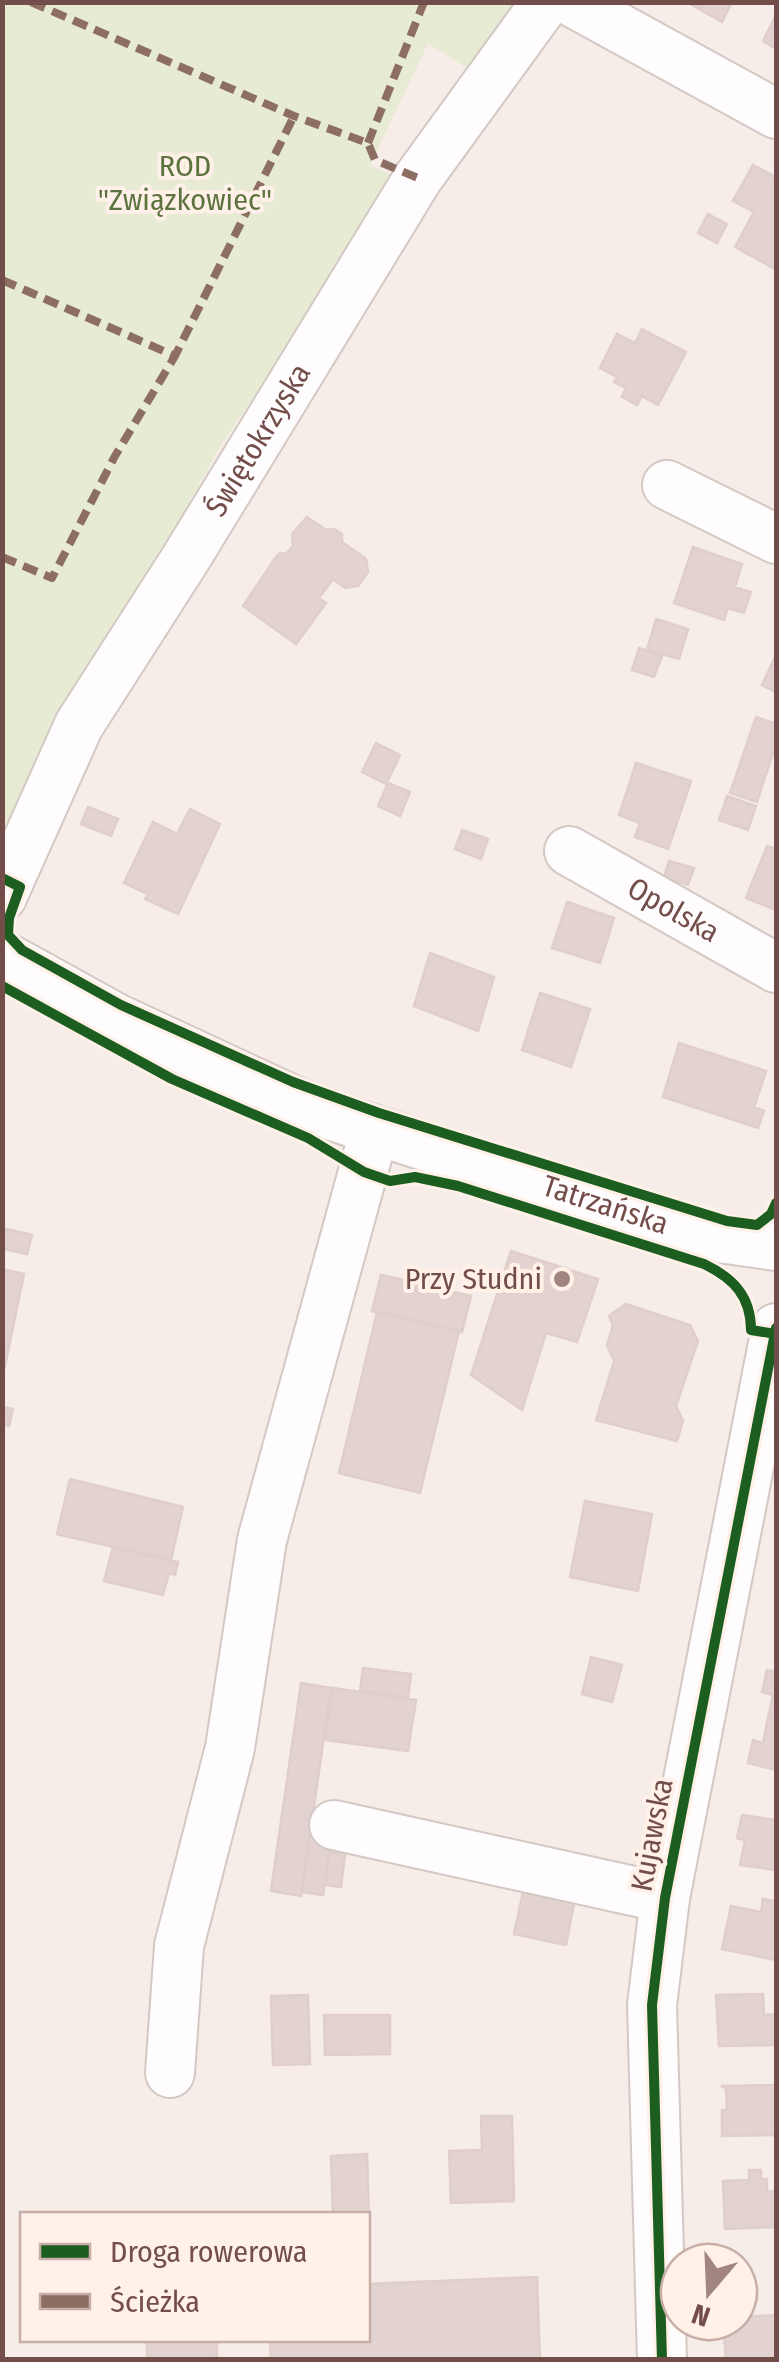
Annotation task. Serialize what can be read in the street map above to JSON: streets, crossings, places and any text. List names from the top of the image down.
{
  "streets": {
    "street": [
      "Świętokrzyska",
      "Opolska",
      "Tatrzańska",
      "Kujawska"
    ]
  },
  "parks": ["ROD \"Związkowiec\""],
  "places": ["Przy Studni"],
  "legend": ["Droga rowerowa", "Ścieżka"],
  "north": "bottom"
}
